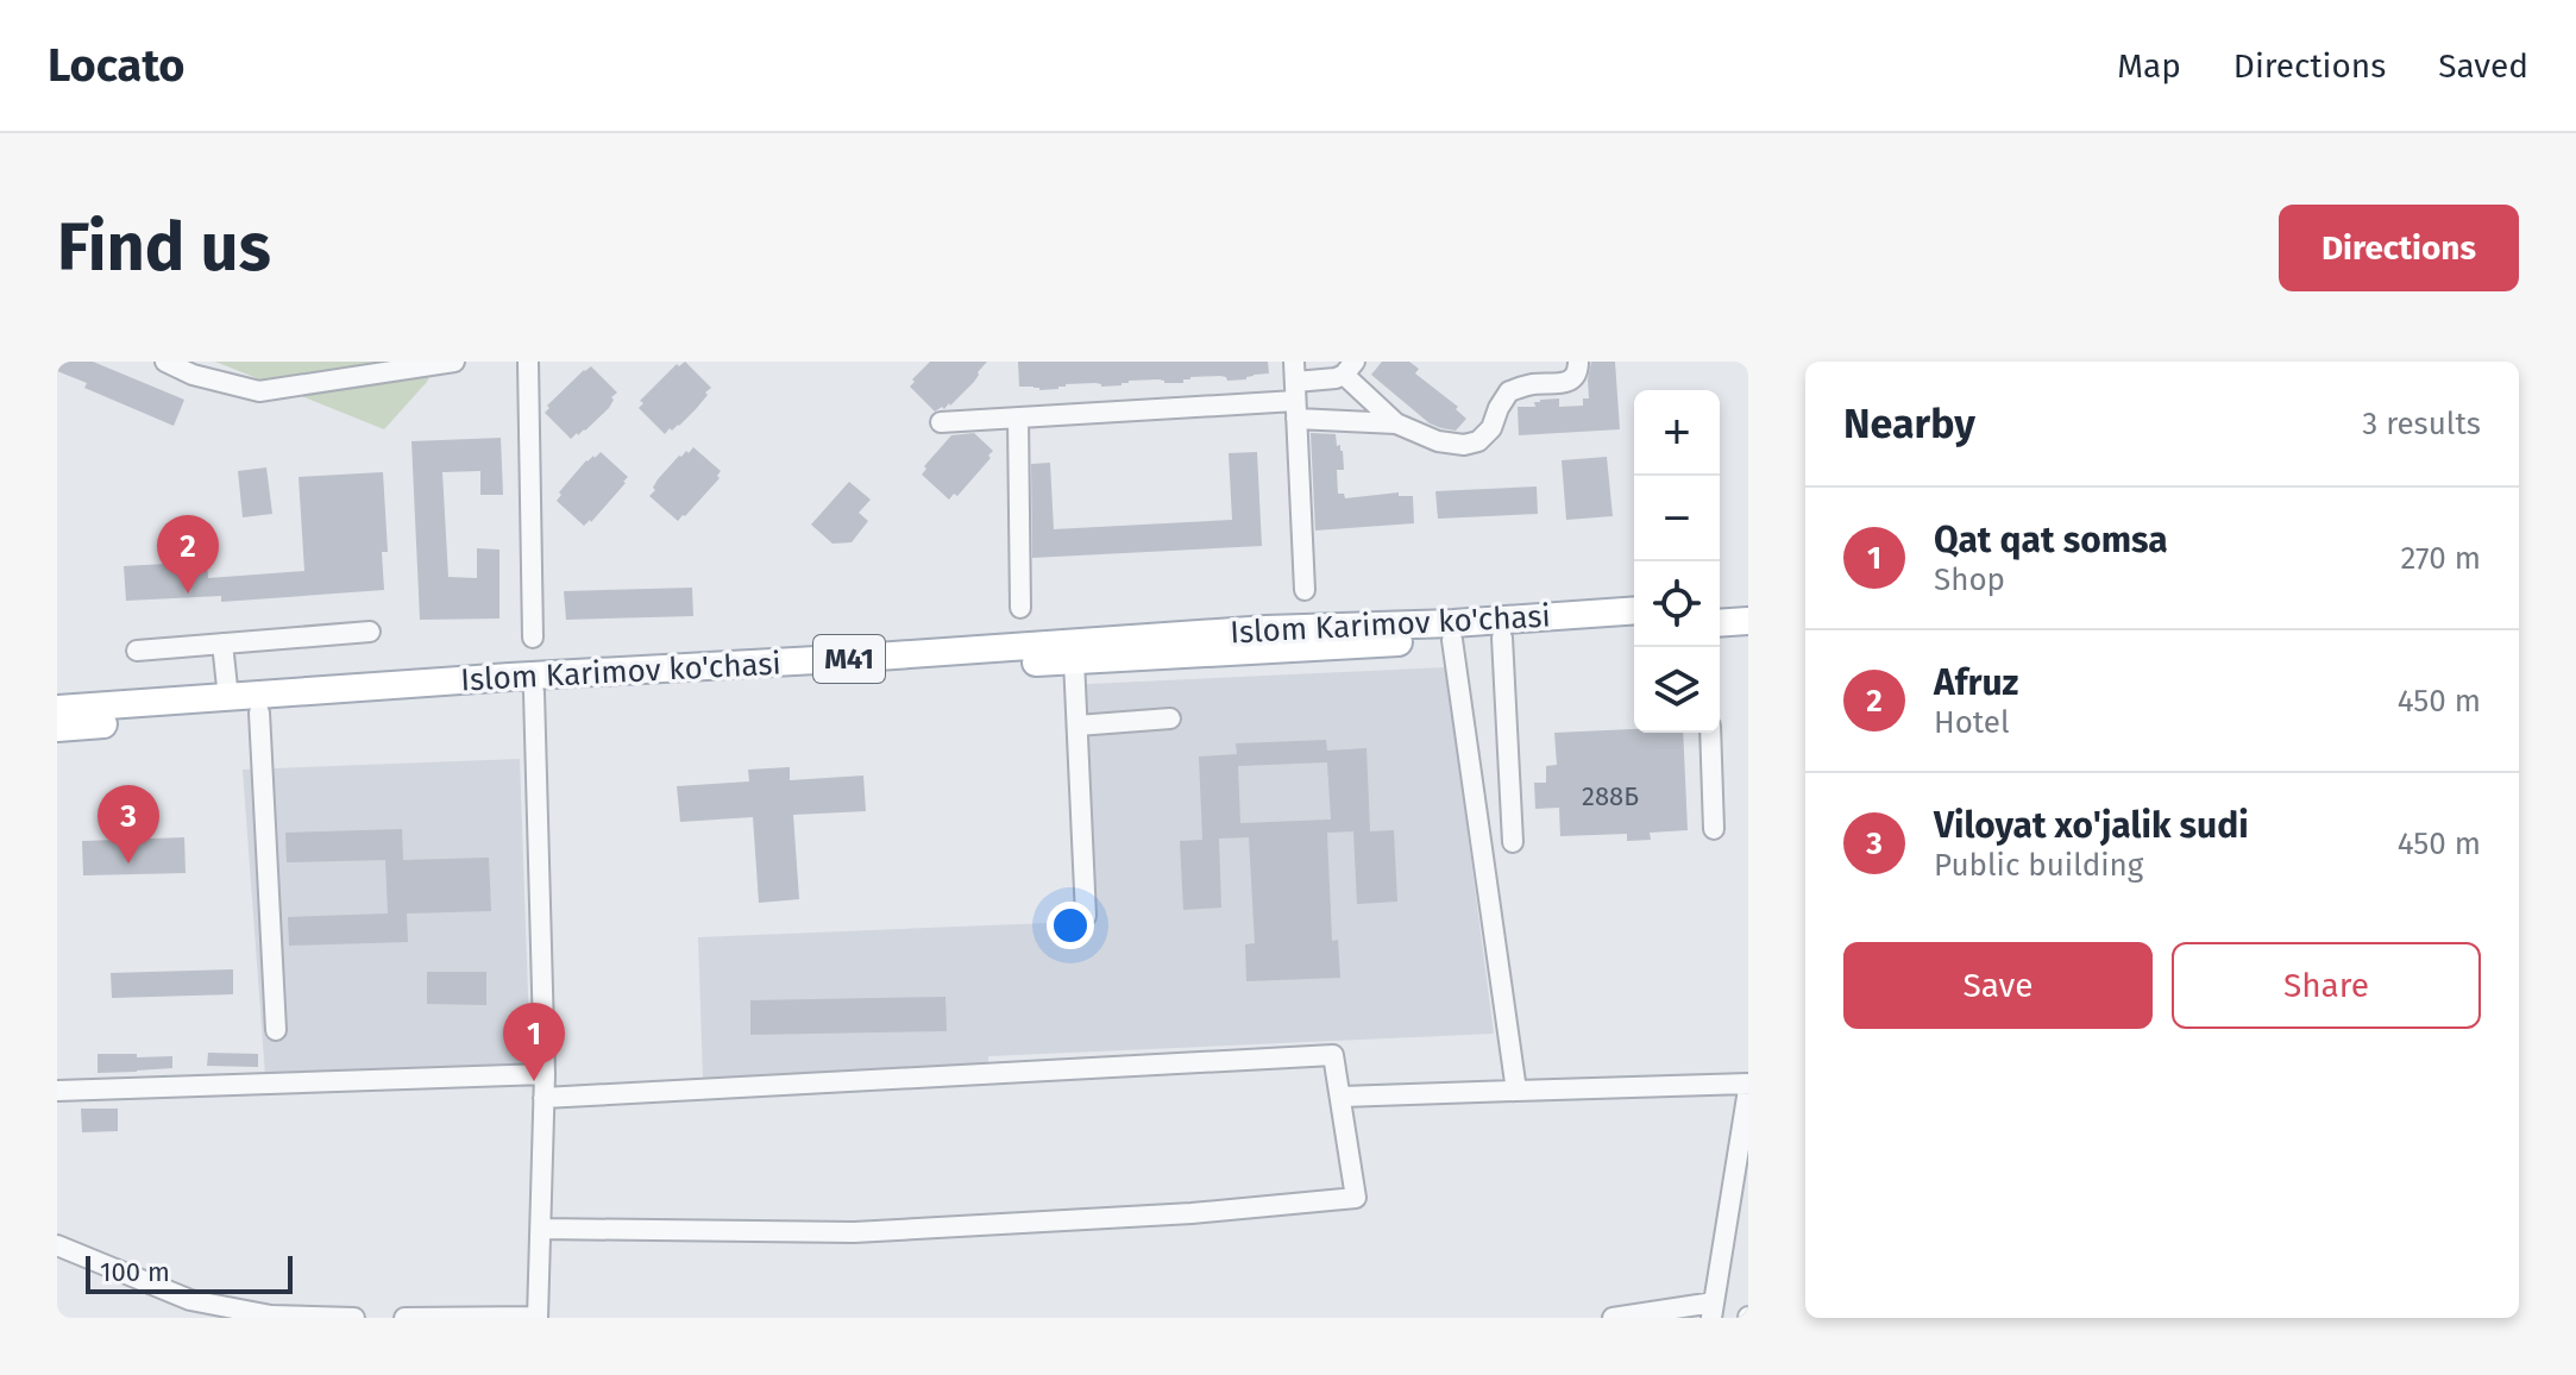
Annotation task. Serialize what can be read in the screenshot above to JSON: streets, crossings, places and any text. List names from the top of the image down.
{
  "streets": {
    "main road": ["Islom Karimov ko'chasi", "M41"]
  },
  "house_numbers": ["288Б"],
  "scale_bar": "100 m",
  "page": {
    "header": "Locato",
    "nav": ["Map", "Directions", "Saved"],
    "buttons": [
      "Directions",
      ["Save", "Share"]
    ],
    "title": "Find us",
    "heading": ["Nearby", "3 results"],
    "map_buttons": ["+", "−"],
    "list": [
      {
        "mark": "1",
        "name": "Qat qat somsa",
        "note": "Shop",
        "value": "270 m"
      },
      {
        "mark": "2",
        "name": "Afruz",
        "note": "Hotel",
        "value": "450 m"
      },
      {
        "mark": "3",
        "name": "Viloyat xo'jalik sudi",
        "note": "Public building",
        "value": "450 m"
      }
    ],
    "pins": ["2", "3", "1"],
    "scale": "100 m"
  }
}
